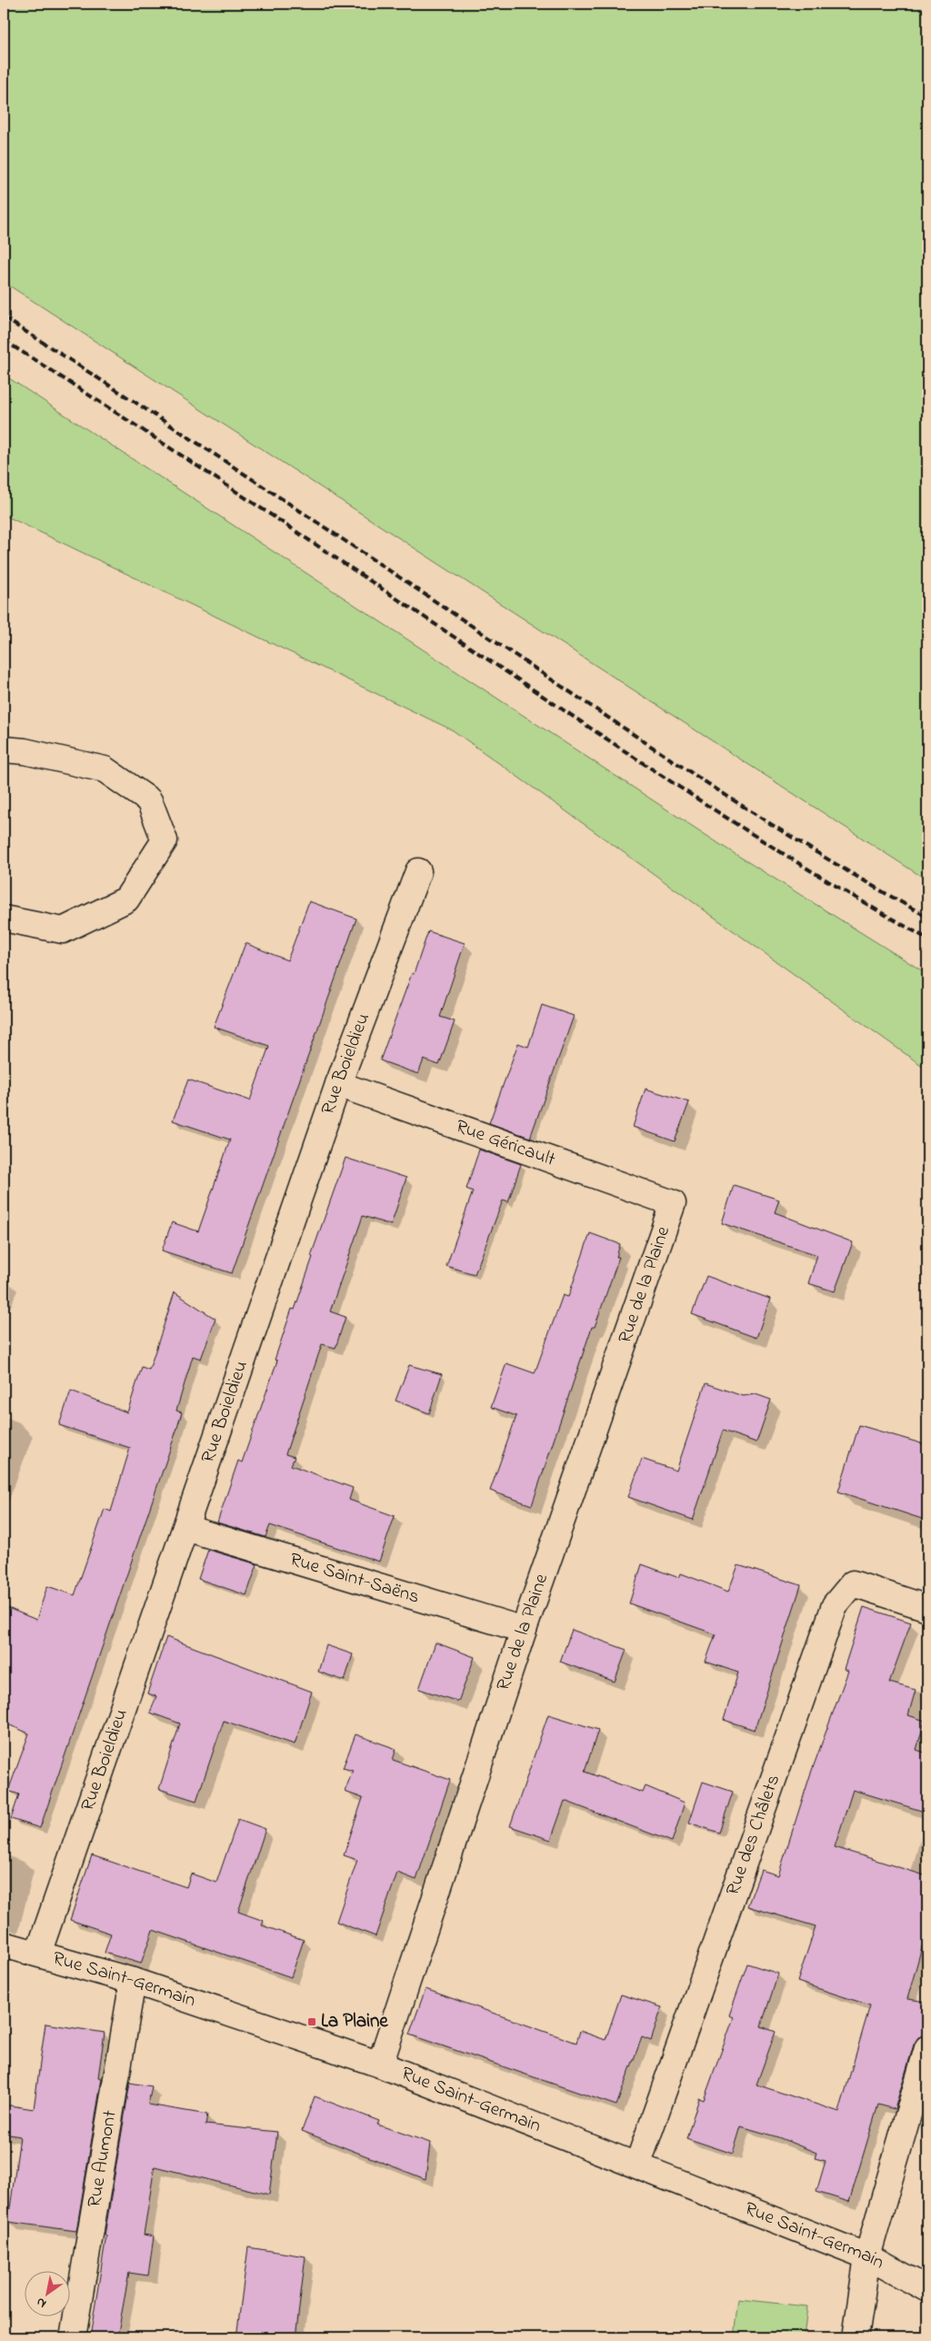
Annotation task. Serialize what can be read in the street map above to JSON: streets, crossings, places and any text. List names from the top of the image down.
{
  "streets": {
    "street": [
      "Rue Boieldieu",
      "Rue Géricault",
      "Rue de la Plaine",
      "Rue Saint-Saëns",
      "Rue des Châlets",
      "Rue Saint-Germain",
      "Rue Aumont"
    ]
  },
  "crossings": [
    ["Rue Boieldieu", "Rue Géricault"],
    ["Rue Boieldieu", "Rue Saint-Saëns"],
    ["Rue Boieldieu", "Rue Saint-Germain"],
    ["Rue Géricault", "Rue de la Plaine"],
    ["Rue de la Plaine", "Rue Saint-Saëns"],
    ["Rue de la Plaine", "Rue Saint-Germain"],
    ["Rue des Châlets", "Rue Saint-Germain"],
    ["Rue Saint-Germain", "Rue Aumont"]
  ],
  "places": {
    "transit": ["La Plaine"]
  },
  "north": "bottom left"
}
